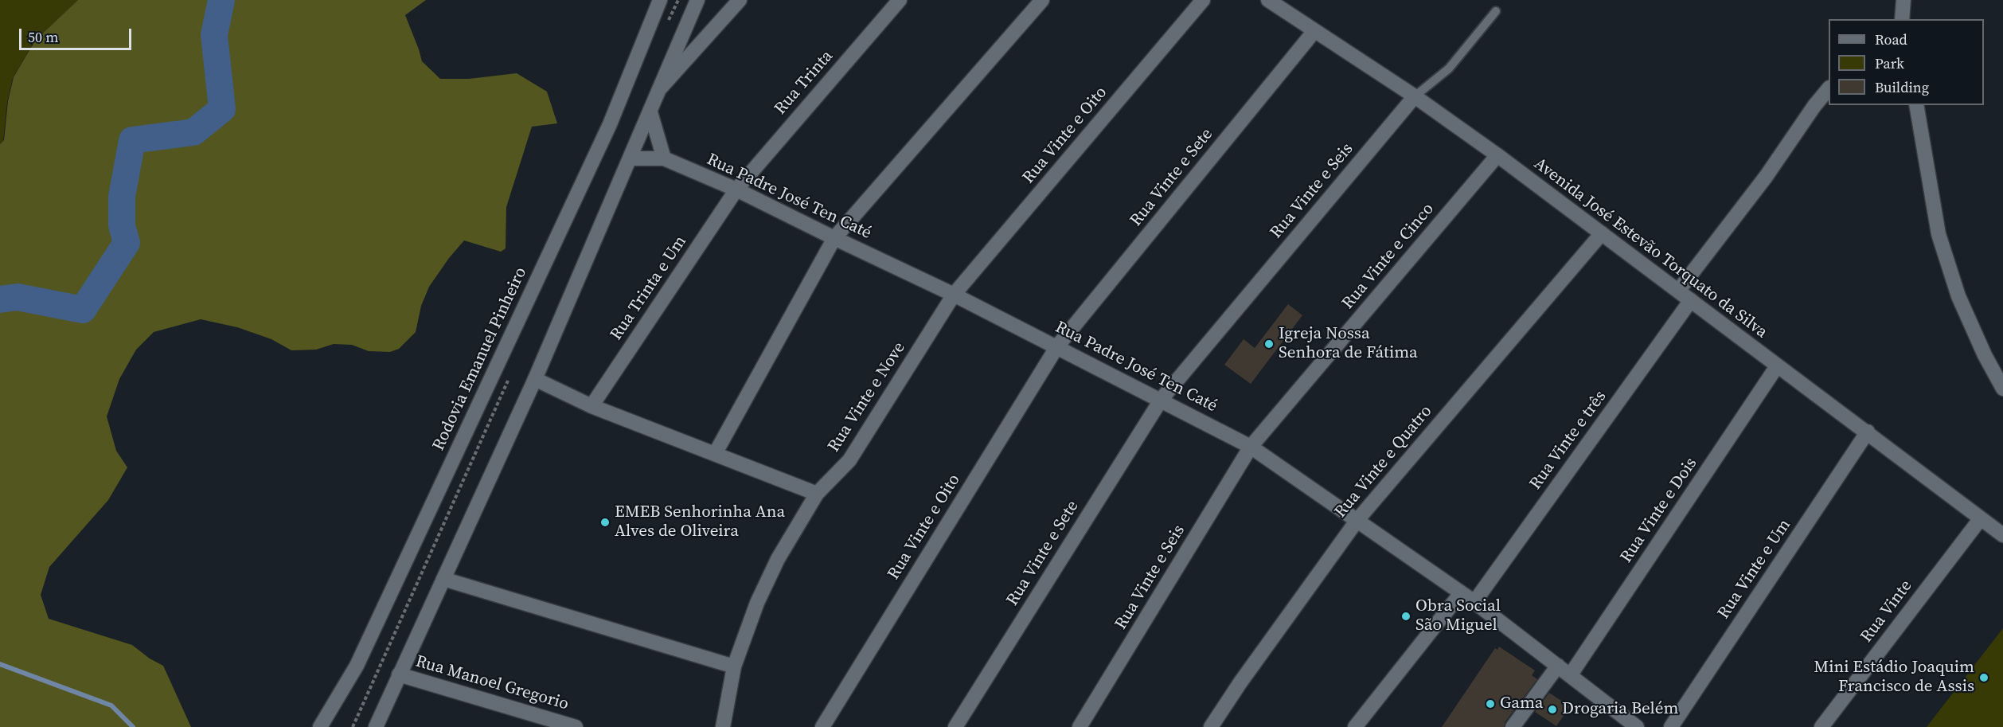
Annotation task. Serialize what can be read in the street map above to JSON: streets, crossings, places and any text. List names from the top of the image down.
{
  "streets": {
    "street": [
      "Rua Trinta",
      "Rua Vinte e Oito",
      "Rua Vinte e Sete",
      "Rua Vinte e Seis",
      "Rua Padre José Ten Caté",
      "Avenida José Estevão Torquato da Silva",
      "Rua Vinte e Cinco",
      "Rua Trinta e Um",
      "Rodovia Emanuel Pinheiro",
      "Rua Vinte e Nove",
      "Rua Vinte e três",
      "Rua Vinte e Quatro",
      "Rua Vinte e Dois",
      "Rua Vinte e Um",
      "Rua Vinte",
      "Rua Manoel Gregorio"
    ]
  },
  "crossings": [
    ["Rua Trinta", "Rua Padre José Ten Caté"],
    ["Rua Trinta", "Rua Trinta e Um"],
    ["Rua Vinte e Oito", "Rua Vinte e Sete"],
    ["Rua Vinte e Oito", "Rua Padre José Ten Caté"],
    ["Rua Vinte e Oito", "Rua Vinte e Nove"],
    ["Rua Vinte e Sete", "Rua Vinte e Seis"],
    ["Rua Vinte e Sete", "Rua Padre José Ten Caté"],
    ["Rua Vinte e Sete", "Avenida José Estevão Torquato da Silva"],
    ["Rua Vinte e Seis", "Rua Padre José Ten Caté"],
    ["Rua Vinte e Seis", "Avenida José Estevão Torquato da Silva"],
    ["Rua Vinte e Seis", "Rua Vinte e Cinco"],
    ["Rua Padre José Ten Caté", "Rua Vinte e Cinco"],
    ["Rua Padre José Ten Caté", "Rua Trinta e Um"],
    ["Rua Padre José Ten Caté", "Rua Vinte e Nove"],
    ["Rua Padre José Ten Caté", "Rua Vinte e três"],
    ["Rua Padre José Ten Caté", "Rua Vinte e Quatro"],
    ["Rua Padre José Ten Caté", "Rua Vinte e Dois"],
    ["Avenida José Estevão Torquato da Silva", "Rua Vinte e Cinco"],
    ["Avenida José Estevão Torquato da Silva", "Rua Vinte e três"],
    ["Avenida José Estevão Torquato da Silva", "Rua Vinte e Quatro"],
    ["Avenida José Estevão Torquato da Silva", "Rua Vinte e Dois"],
    ["Avenida José Estevão Torquato da Silva", "Rua Vinte e Um"],
    ["Avenida José Estevão Torquato da Silva", "Rua Vinte"]
  ],
  "places": [
    "Igreja Nossa Senhora de Fátima",
    "EMEB Senhorinha Ana Alves de Oliveira",
    "Obra Social São Miguel",
    "Mini Estádio Joaquim Francisco de Assis",
    "Gama",
    "Drogaria Belém"
  ],
  "legend": ["Road", "Park", "Building"],
  "scale_bar": "50 m"
}
